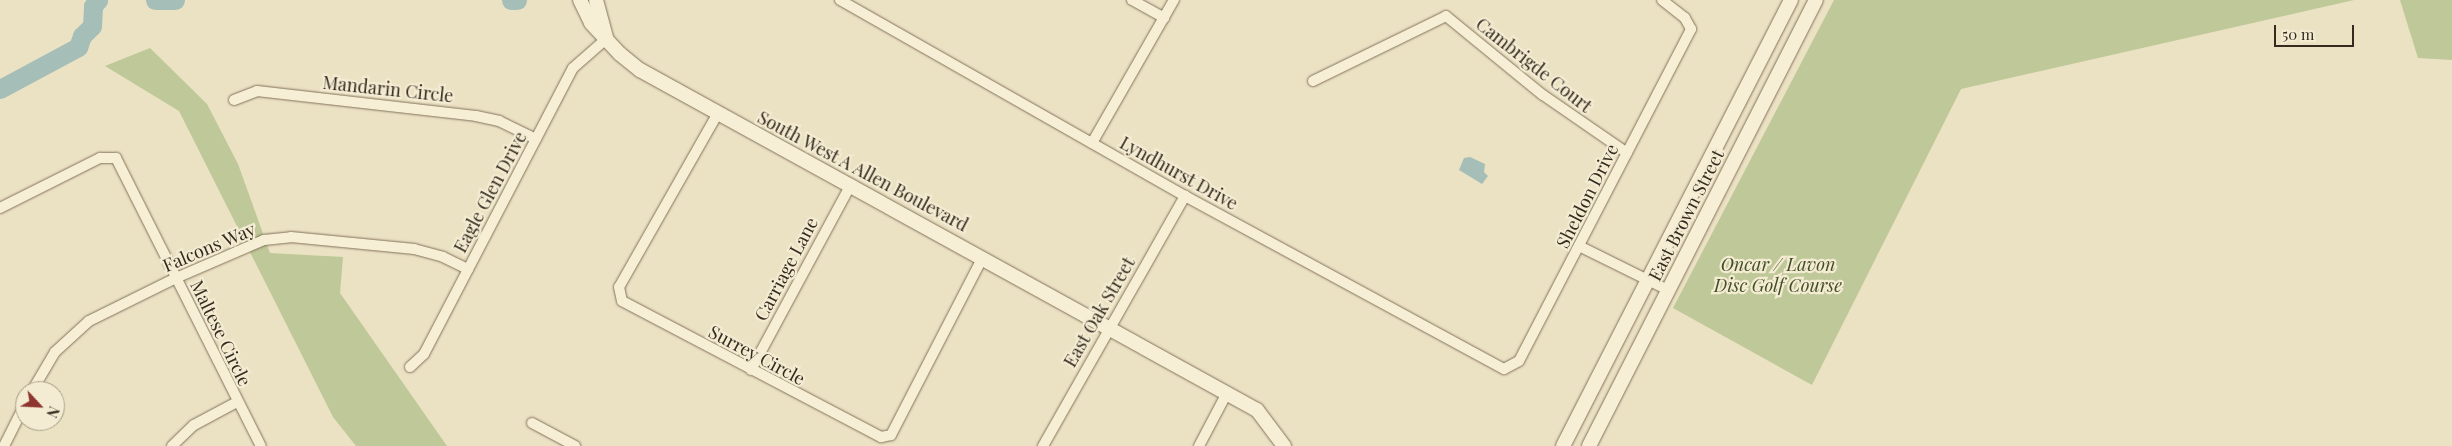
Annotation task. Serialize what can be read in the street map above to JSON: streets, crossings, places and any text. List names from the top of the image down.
{
  "streets": {
    "main road": ["South West A Allen Boulevard", "East Brown Street"],
    "street": [
      "Cambrigde Court",
      "Mandarin Circle",
      "Lyndhurst Drive",
      "Eagle Glen Drive",
      "Sheldon Drive",
      "Falcons Way",
      "Carriage Lane",
      "East Oak Street",
      "Maltese Circle",
      "Surrey Circle"
    ]
  },
  "crossings": [
    ["Cambrigde Court", "Sheldon Drive"],
    ["Mandarin Circle", "Eagle Glen Drive"],
    ["South West A Allen Boulevard", "Eagle Glen Drive"],
    ["South West A Allen Boulevard", "Carriage Lane"],
    ["South West A Allen Boulevard", "East Oak Street"],
    ["South West A Allen Boulevard", "Surrey Circle"],
    ["Lyndhurst Drive", "Sheldon Drive"],
    ["Lyndhurst Drive", "East Oak Street"],
    ["Eagle Glen Drive", "Falcons Way"],
    ["Falcons Way", "Maltese Circle"],
    ["Carriage Lane", "Surrey Circle"]
  ],
  "parks": ["Oncar / Lavon Disc Golf Course"],
  "scale_bar": "50 m",
  "north": "bottom right"
}
